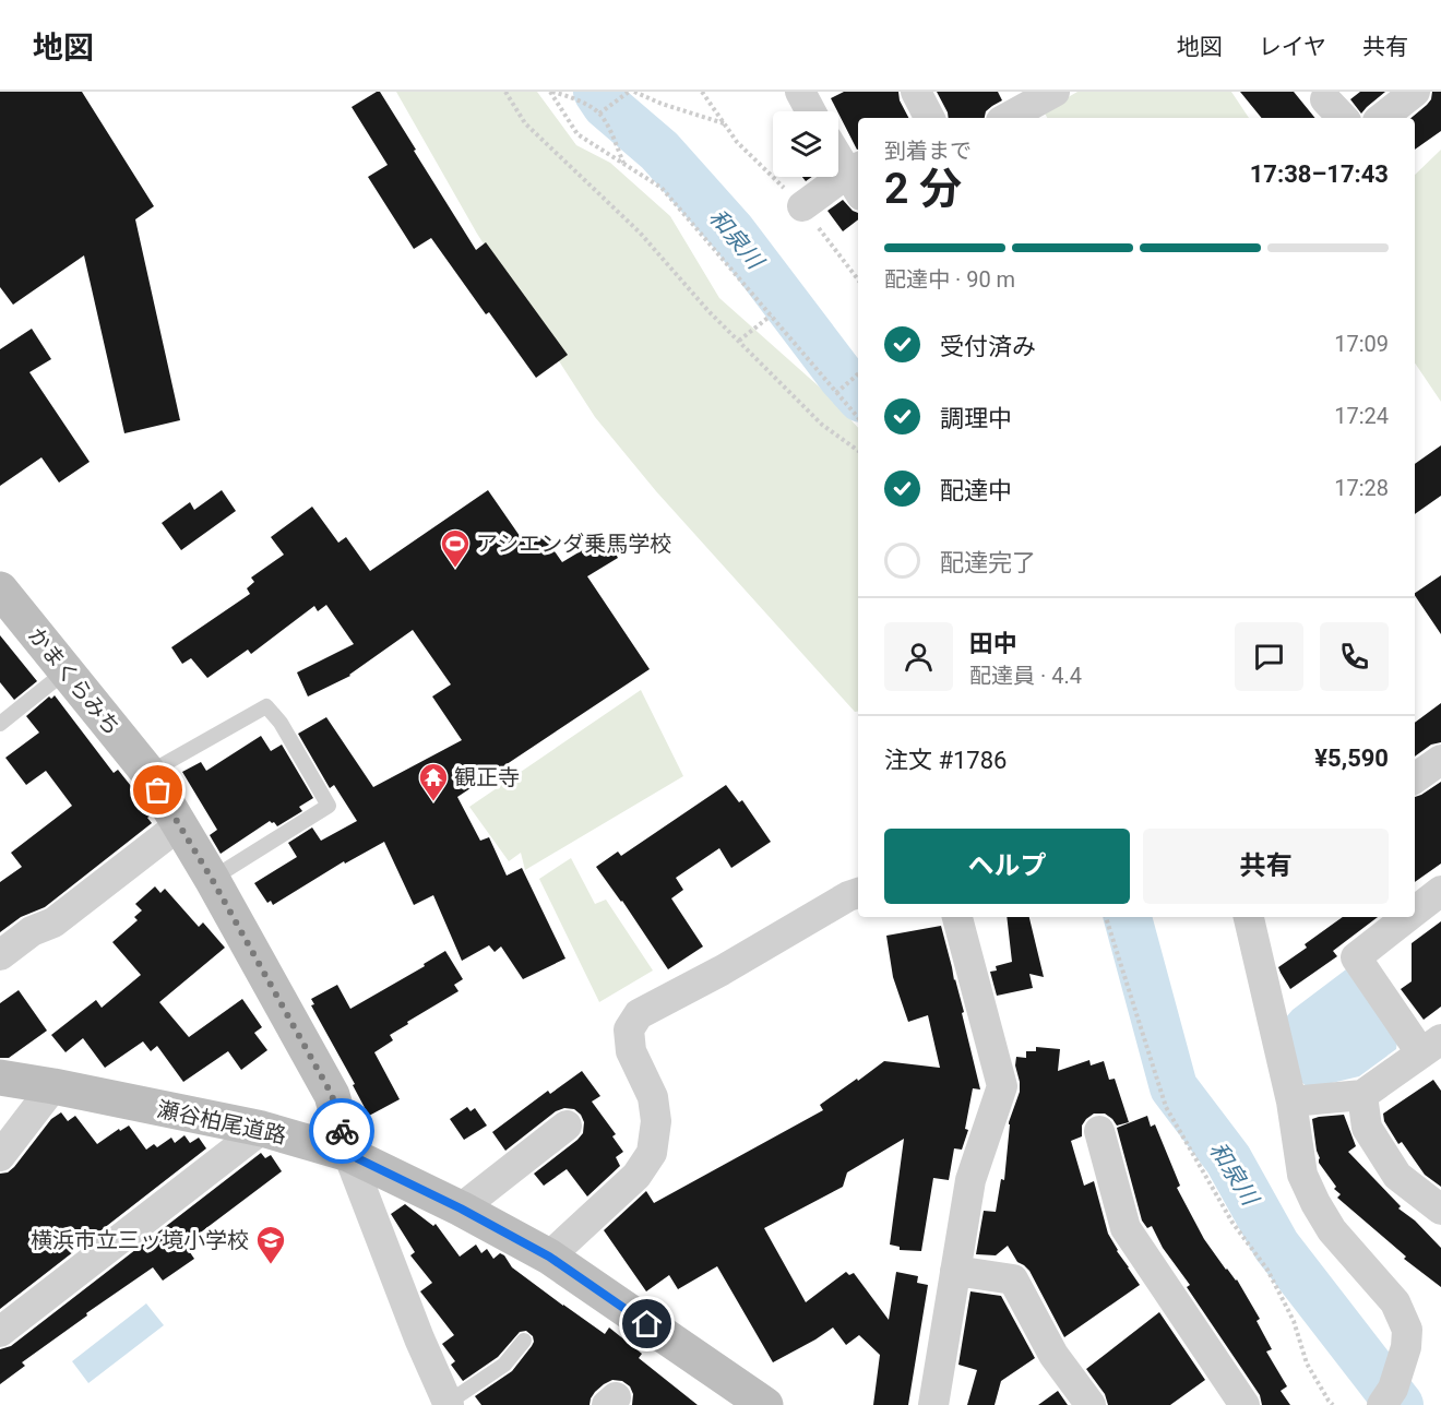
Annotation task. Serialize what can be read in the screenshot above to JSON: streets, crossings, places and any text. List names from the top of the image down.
{
  "streets": {
    "main road": ["かまくらみち", "瀬谷柏尾道路"]
  },
  "crossings": [
    ["かまくらみち", "瀬谷柏尾道路"]
  ],
  "water": ["和泉川"],
  "places": {
    "sports": ["アシエンダ乗馬学校"],
    "temple": ["観正寺"],
    "school or university": ["横浜市立三ッ境小学校"]
  },
  "page": {
    "header": "地図",
    "nav": ["地図", "レイヤ", "共有"],
    "heading": ["2 分", "到着まで", "17:38–17:43"],
    "panel": [
      "田中",
      "配達員 · 4.4",
      "注文 #1786",
      "¥5,590"
    ],
    "bar": "配達中 · 90 m",
    "list": [
      ["受付済み", "17:09"],
      ["調理中", "17:24"],
      ["配達中", "17:28"],
      "配達完了"
    ],
    "buttons": ["ヘルプ", "共有"]
  }
}
